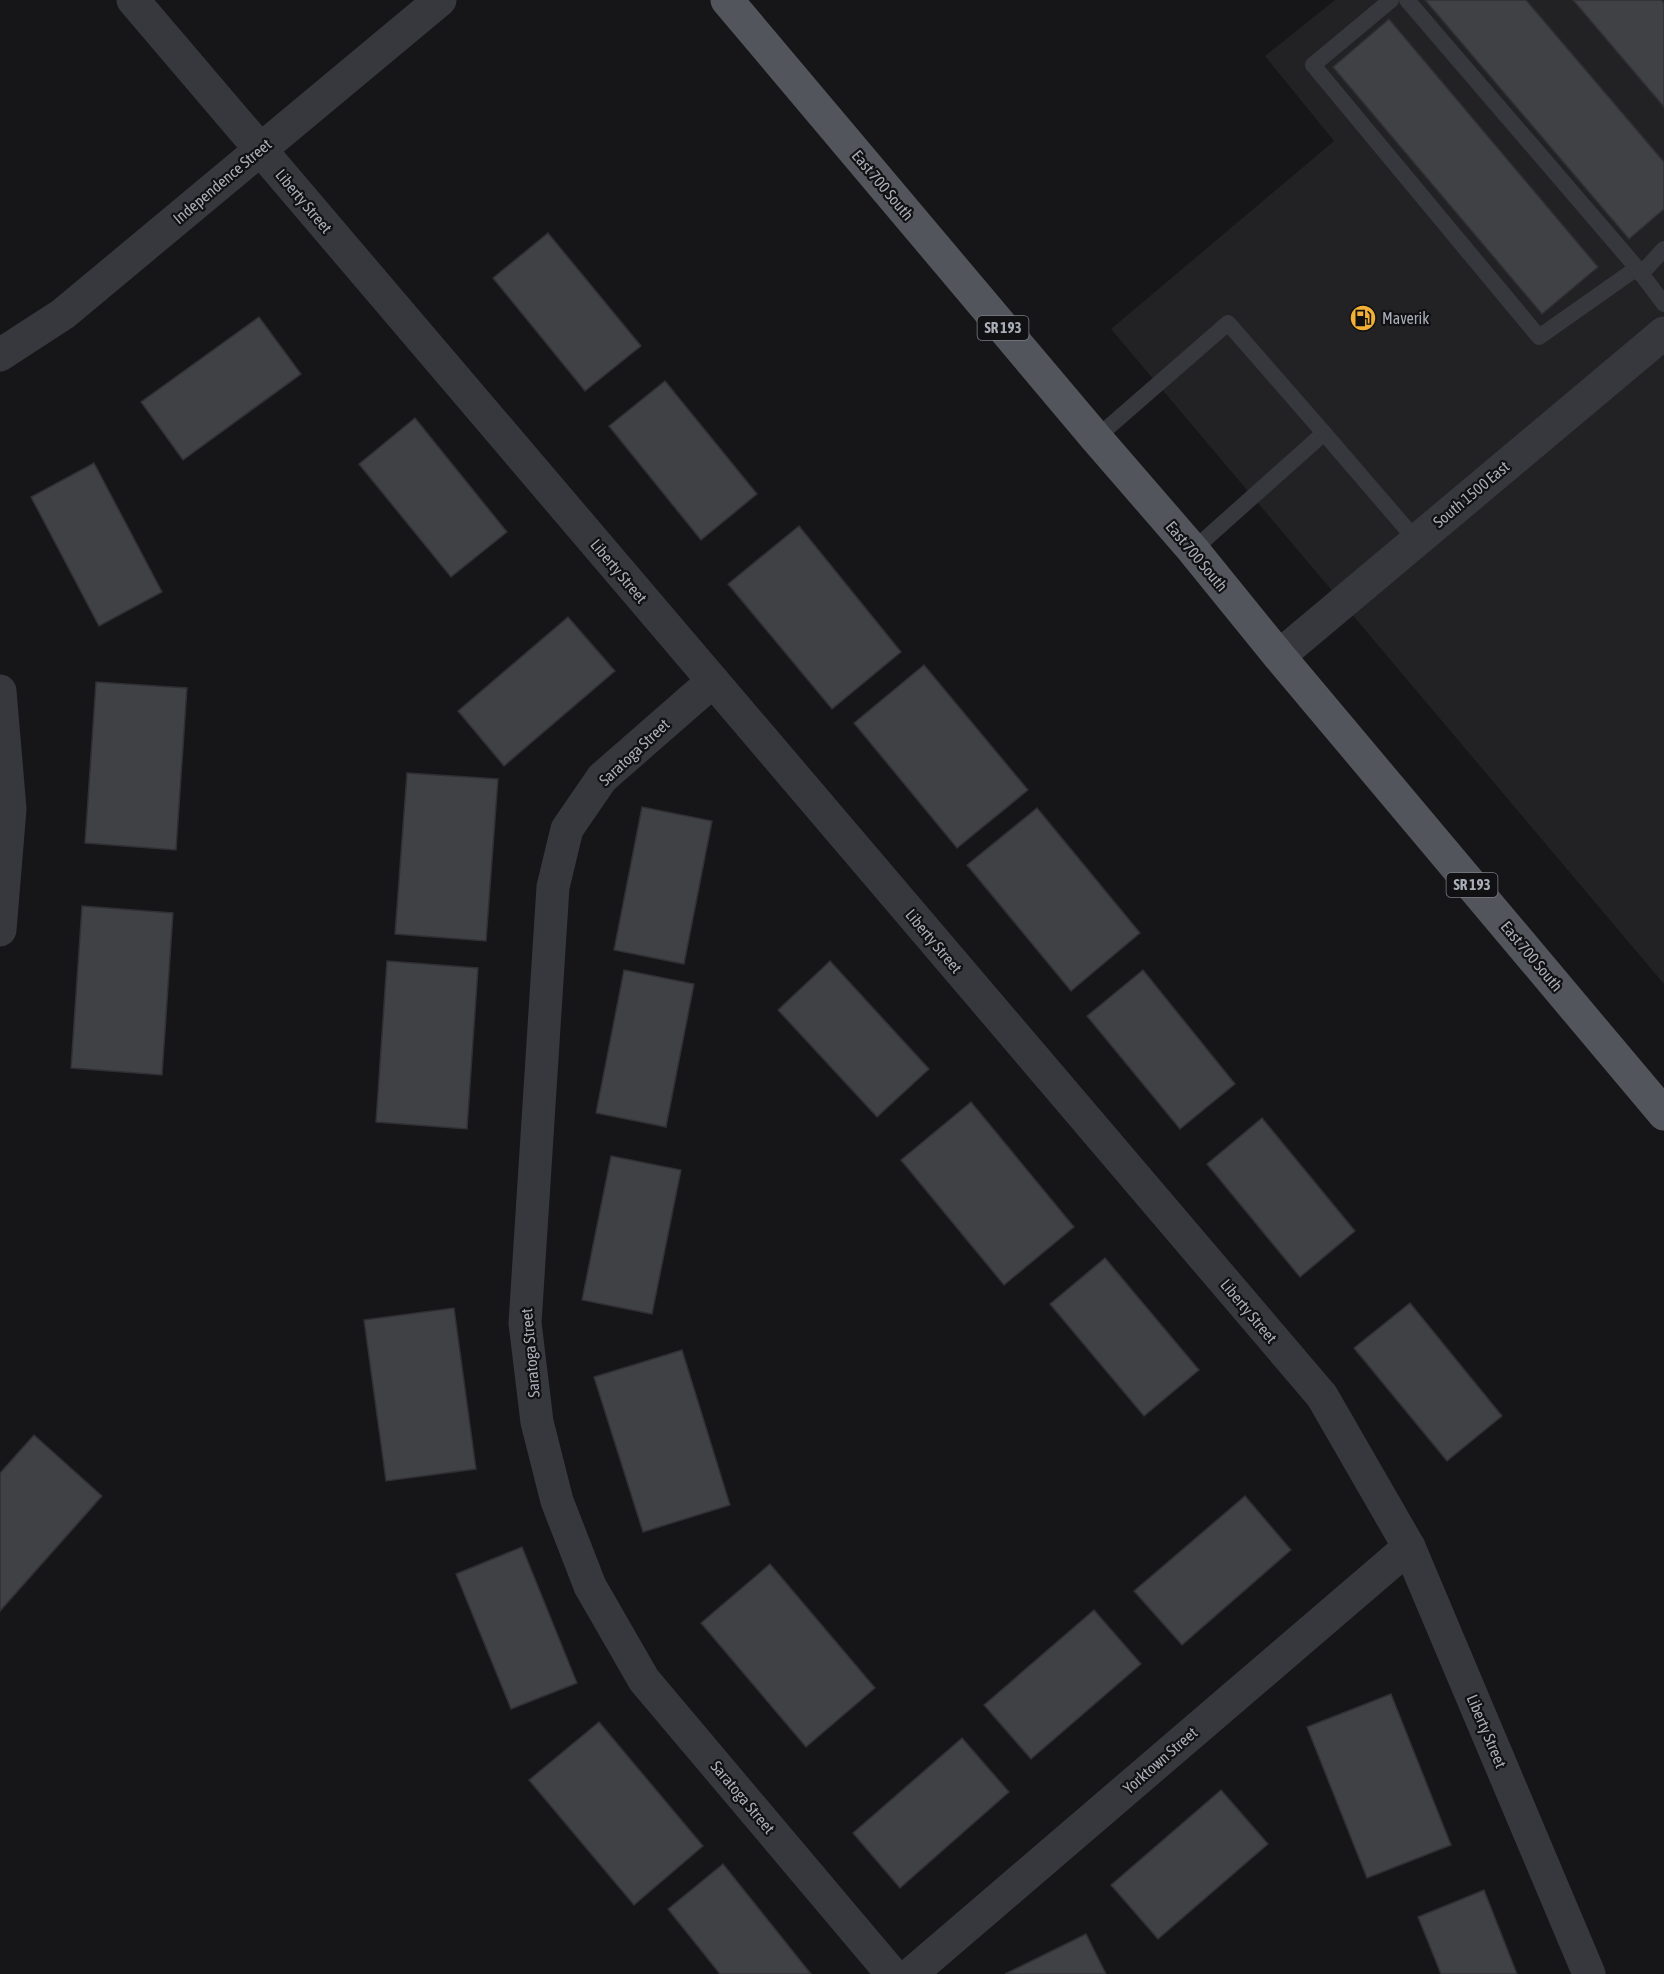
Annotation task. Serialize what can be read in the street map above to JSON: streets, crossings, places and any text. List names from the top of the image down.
{
  "streets": {
    "main road": ["East 700 South", "SR 193"],
    "street": [
      "Independence Street",
      "Liberty Street",
      "South 1500 East",
      "Saratoga Street",
      "Yorktown Street"
    ]
  },
  "crossings": [
    ["Independence Street", "Liberty Street"],
    ["East 700 South", "South 1500 East"],
    ["Liberty Street", "Saratoga Street"],
    ["Liberty Street", "Yorktown Street"]
  ],
  "places": {
    "fuel station": ["Maverik"]
  }
}
